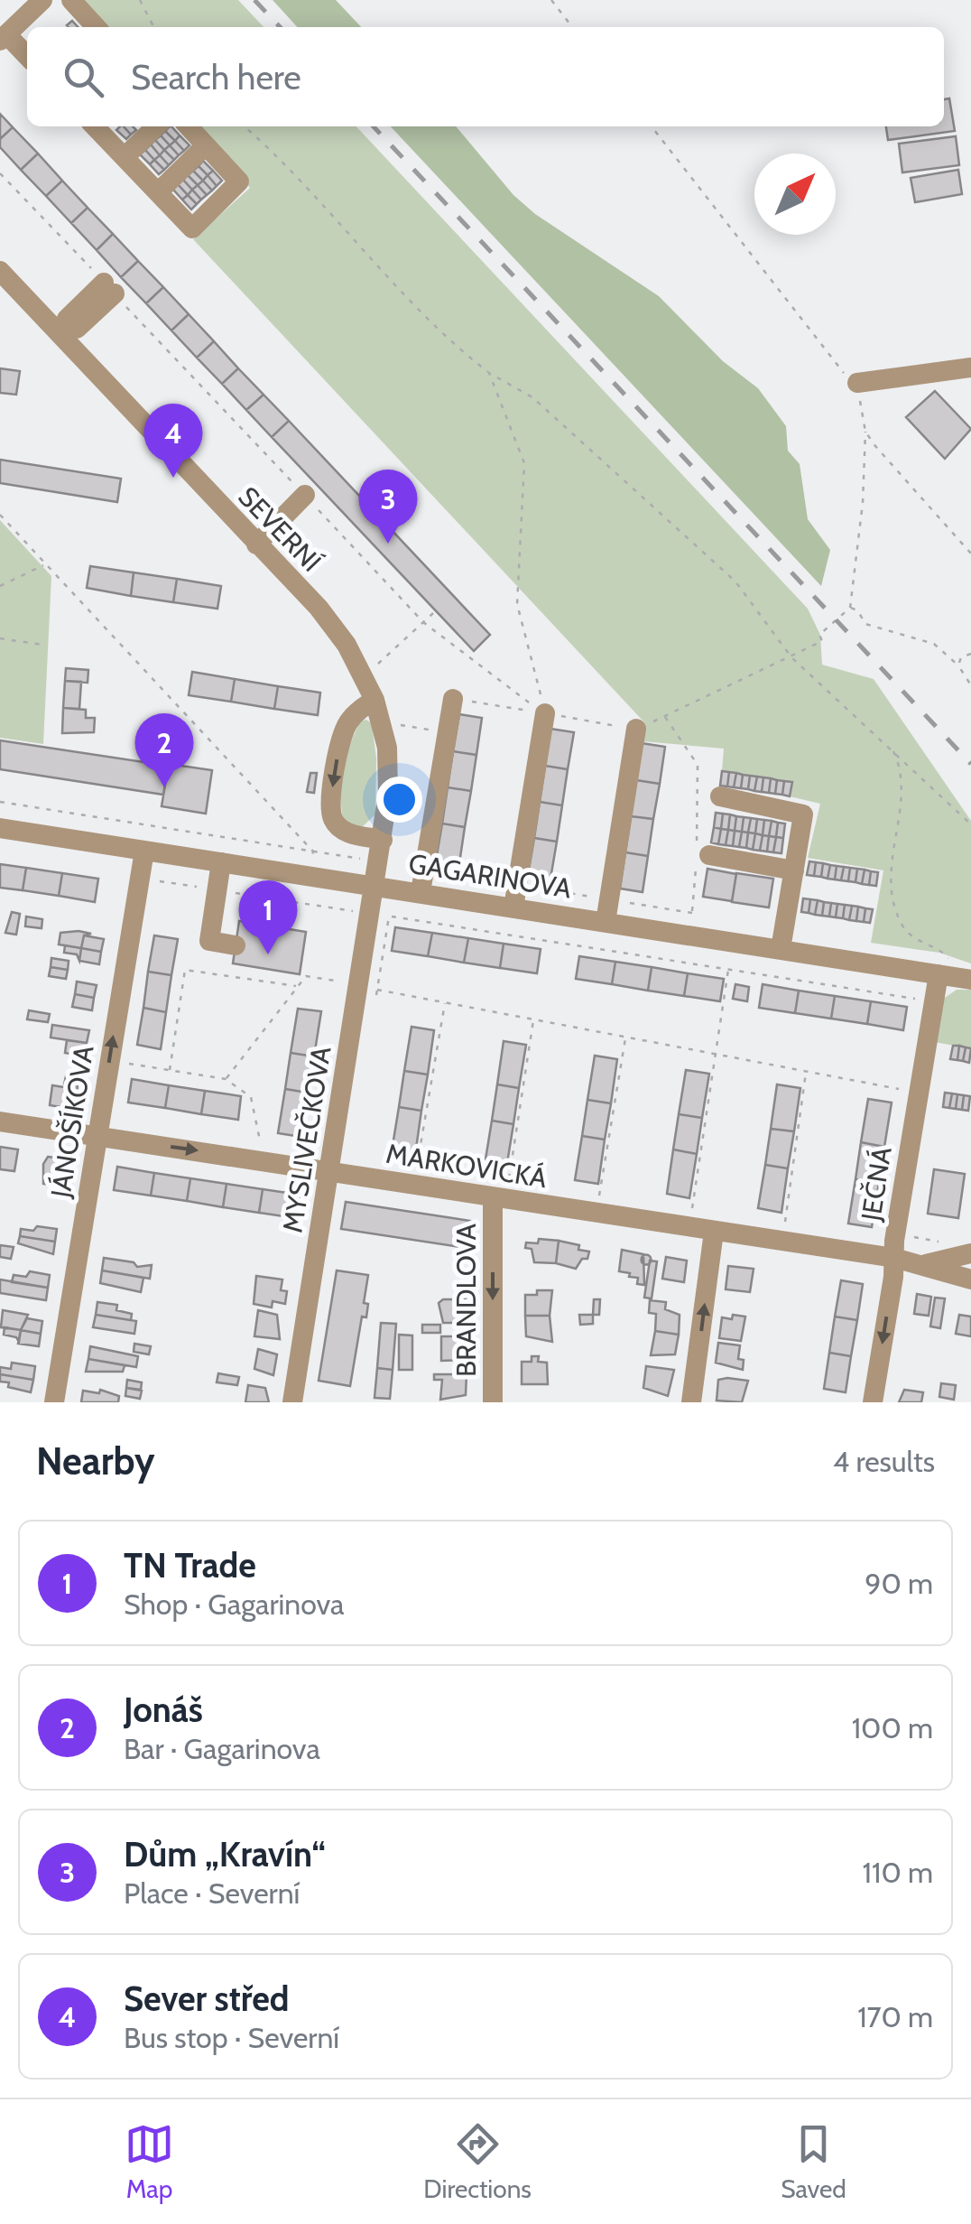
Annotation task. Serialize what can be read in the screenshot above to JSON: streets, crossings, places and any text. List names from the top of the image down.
{
  "streets": {
    "street": [
      "SEVERNÍ",
      "GAGARINOVA",
      "JÁNOŠÍKOVA",
      "MYSLIVEČKOVA",
      "MARKOVICKÁ",
      "JEČNÁ",
      "BRANDLOVA"
    ]
  },
  "crossings": [
    ["SEVERNÍ", "GAGARINOVA"],
    ["SEVERNÍ", "MYSLIVEČKOVA"],
    ["GAGARINOVA", "JÁNOŠÍKOVA"],
    ["GAGARINOVA", "MYSLIVEČKOVA"],
    ["GAGARINOVA", "JEČNÁ"],
    ["JÁNOŠÍKOVA", "MARKOVICKÁ"],
    ["MYSLIVEČKOVA", "MARKOVICKÁ"],
    ["MARKOVICKÁ", "JEČNÁ"],
    ["MARKOVICKÁ", "BRANDLOVA"]
  ],
  "one_way": ["JÁNOŠÍKOVA", "BRANDLOVA"],
  "north": "top right",
  "page": {
    "search": "Search here",
    "pins": [
      "4",
      "3",
      "2",
      "1"
    ],
    "heading": ["Nearby", "4 results"],
    "list": [
      {
        "mark": "1",
        "name": "TN Trade",
        "note": "Shop · Gagarinova",
        "value": "90 m"
      },
      {
        "mark": "2",
        "name": "Jonáš",
        "note": "Bar · Gagarinova",
        "value": "100 m"
      },
      {
        "mark": "3",
        "name": "Dům „Kravín“",
        "note": "Place · Severní",
        "value": "110 m"
      },
      {
        "mark": "4",
        "name": "Sever střed",
        "note": "Bus stop · Severní",
        "value": "170 m"
      }
    ],
    "nav": ["Map", "Directions", "Saved"]
  }
}
